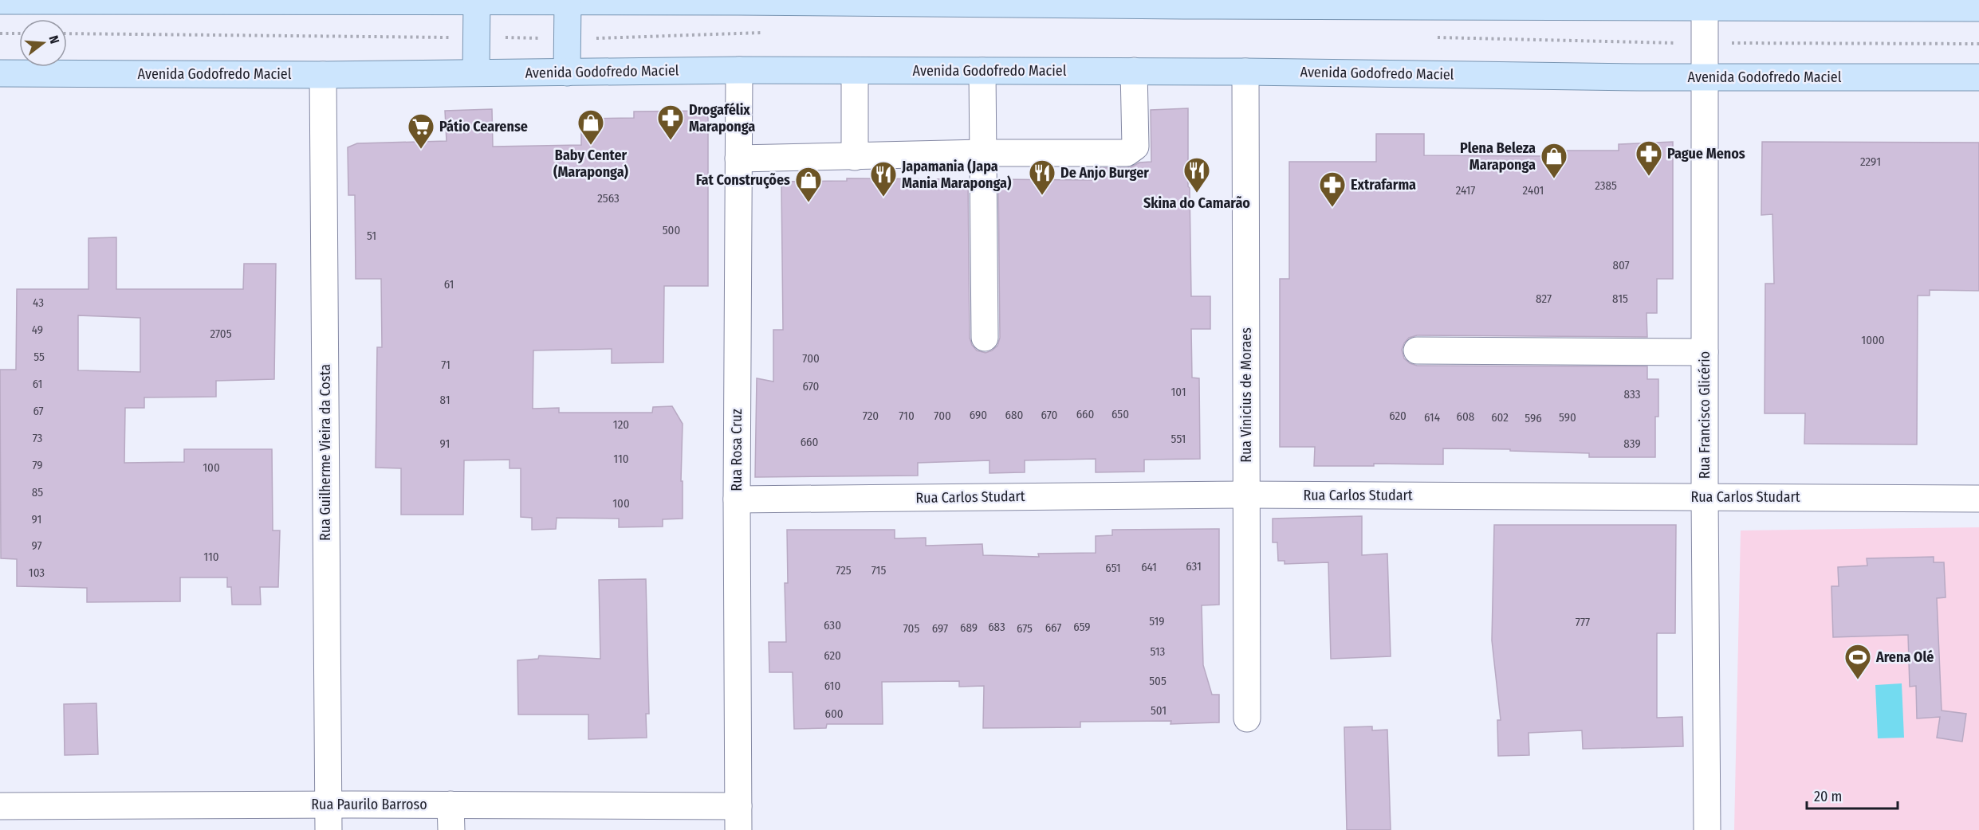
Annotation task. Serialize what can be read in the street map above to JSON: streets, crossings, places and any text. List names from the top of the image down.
{
  "streets": {
    "main road": ["Avenida Godofredo Maciel"],
    "street": [
      "Rua Vinicius de Moraes",
      "Rua Francisco Glicério",
      "Rua Rosa Cruz",
      "Rua Guilherme Vieira da Costa",
      "Rua Carlos Studart",
      "Rua Paurilo Barroso"
    ]
  },
  "crossings": [
    ["Avenida Godofredo Maciel", "Rua Vinicius de Moraes"],
    ["Avenida Godofredo Maciel", "Rua Francisco Glicério"],
    ["Avenida Godofredo Maciel", "Rua Rosa Cruz"],
    ["Avenida Godofredo Maciel", "Rua Guilherme Vieira da Costa"],
    ["Rua Vinicius de Moraes", "Rua Carlos Studart"],
    ["Rua Francisco Glicério", "Rua Carlos Studart"],
    ["Rua Rosa Cruz", "Rua Carlos Studart"],
    ["Rua Rosa Cruz", "Rua Paurilo Barroso"],
    ["Rua Guilherme Vieira da Costa", "Rua Paurilo Barroso"]
  ],
  "places": {
    "pharmacy": ["Drogafélix Maraponga", "Pague Menos", "Extrafarma"],
    "shop": ["Baby Center (Maraponga)", "Plena Beleza Maraponga", "Fat Construções"],
    "supermarket": ["Pátio Cearense"],
    "restaurant": ["Skina do Camarão", "De Anjo Burger", "Japamania (Japa Mania Maraponga)"],
    "sports": ["Arena Olé"]
  },
  "house_numbers": [
    "2291",
    "2385",
    "2417",
    "2401",
    "2563",
    "500",
    "51",
    "807",
    "61",
    "827",
    "815",
    "43",
    "49",
    "2705",
    "1000",
    "55",
    "700",
    "71",
    "61",
    "670",
    "101",
    "833",
    "81",
    "67",
    "660",
    "650",
    "690",
    "680",
    "670",
    "720",
    "710",
    "700",
    "620",
    "608",
    "614",
    "602",
    "590",
    "596",
    "120",
    "73",
    "551",
    "660",
    "91",
    "839",
    "110",
    "79",
    "100",
    "85",
    "100",
    "91",
    "97",
    "110",
    "631",
    "641",
    "651",
    "725",
    "715",
    "103",
    "519",
    "777",
    "630",
    "683",
    "659",
    "689",
    "667",
    "705",
    "697",
    "675",
    "513",
    "620",
    "505",
    "610",
    "501",
    "600"
  ],
  "scale_bar": "20 m",
  "north": "right"
}
